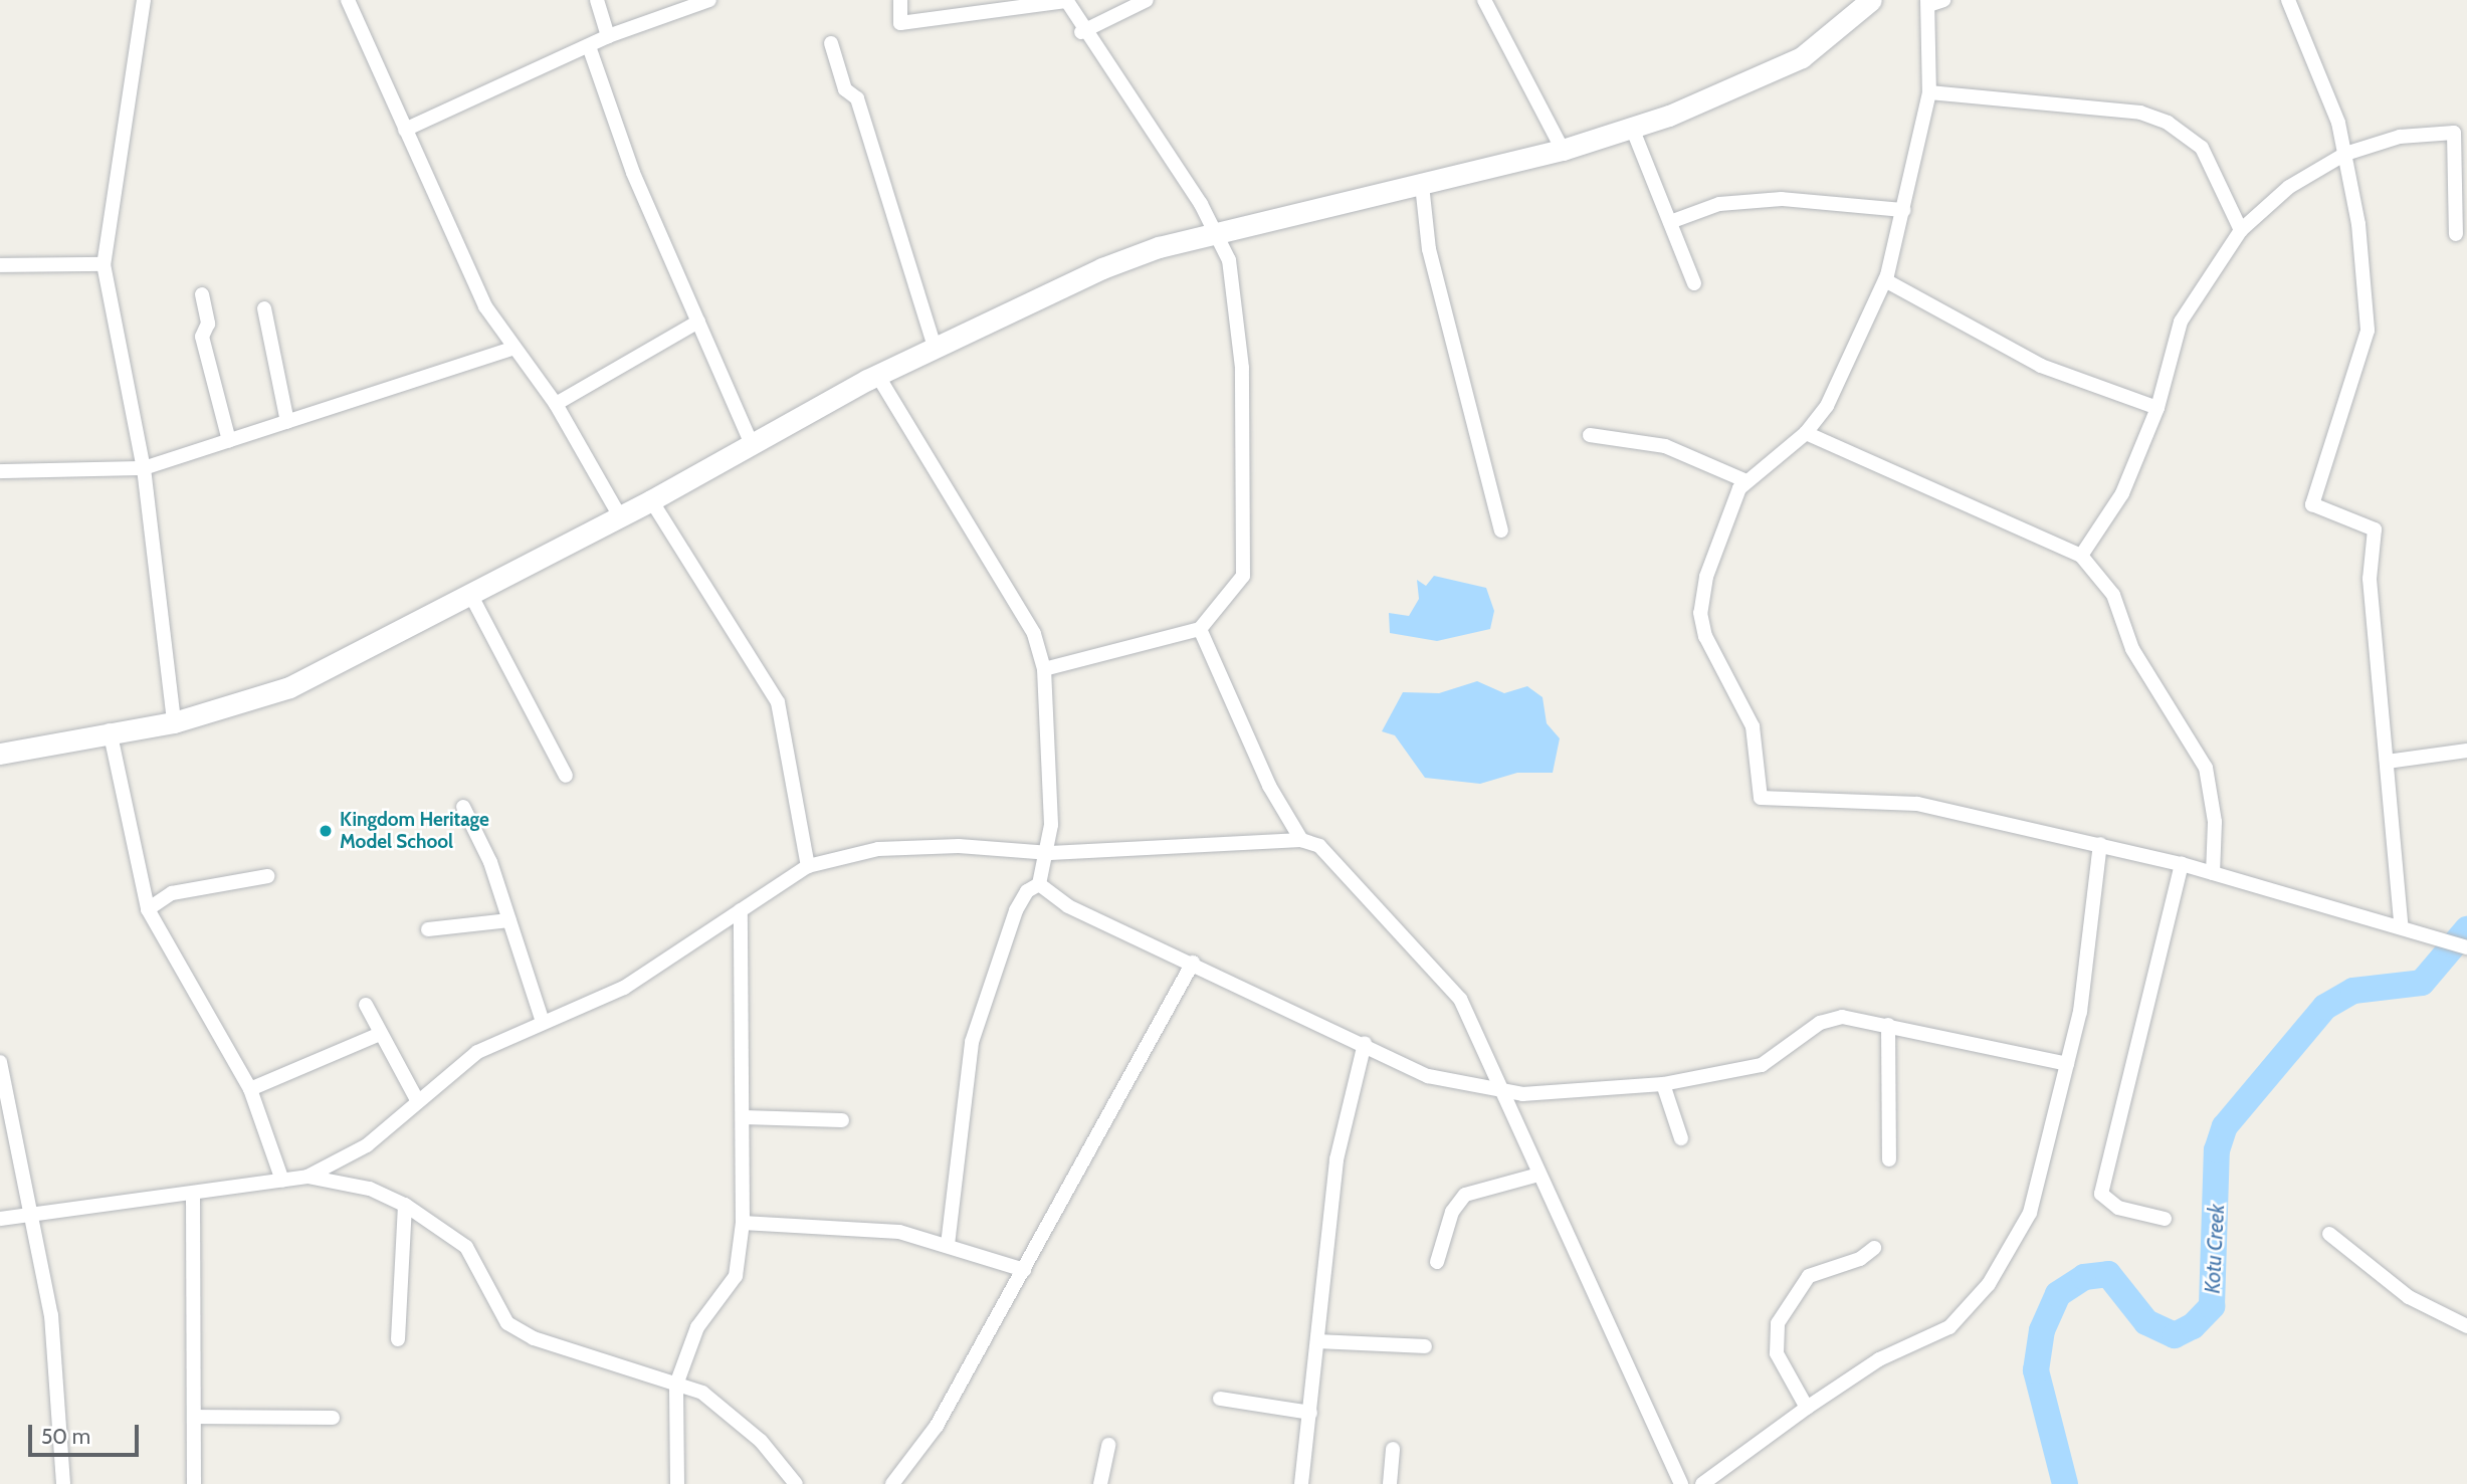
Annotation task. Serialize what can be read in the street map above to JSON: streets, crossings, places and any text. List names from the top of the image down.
{
  "water": ["Kotu Creek"],
  "places": ["Kingdom Heritage Model School"],
  "scale_bar": "50 m"
}
